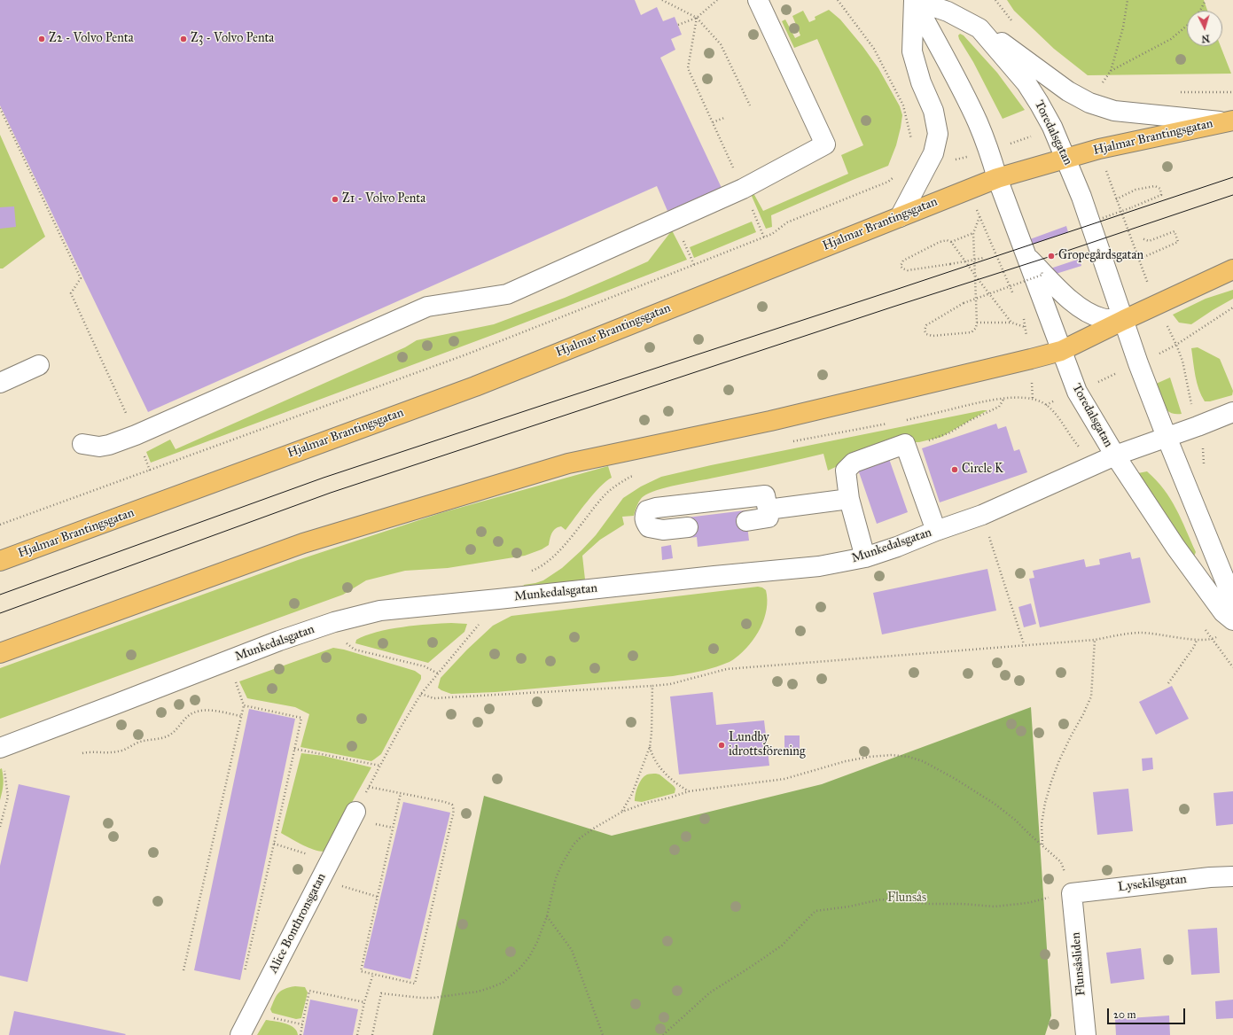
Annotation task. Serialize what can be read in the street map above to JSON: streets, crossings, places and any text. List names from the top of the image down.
{
  "streets": {
    "main road": ["Hjalmar Brantingsgatan"],
    "street": [
      "Toredalsgatan",
      "Munkedalsgatan",
      "Lysekilsgatan",
      "Alice Bonthronsgatan",
      "Flunsåsliden"
    ]
  },
  "crossings": [
    ["Toredalsgatan", "Hjalmar Brantingsgatan"],
    ["Toredalsgatan", "Munkedalsgatan"],
    ["Lysekilsgatan", "Flunsåsliden"]
  ],
  "parks": ["Flunsås"],
  "places": [
    "Z2 - Volvo Penta",
    "Z3 - Volvo Penta",
    "Z1 - Volvo Penta",
    "Gropegårdsgatan",
    "Circle K",
    "Lundby idrottsförening"
  ],
  "scale_bar": "20 m",
  "north": "bottom"
}
